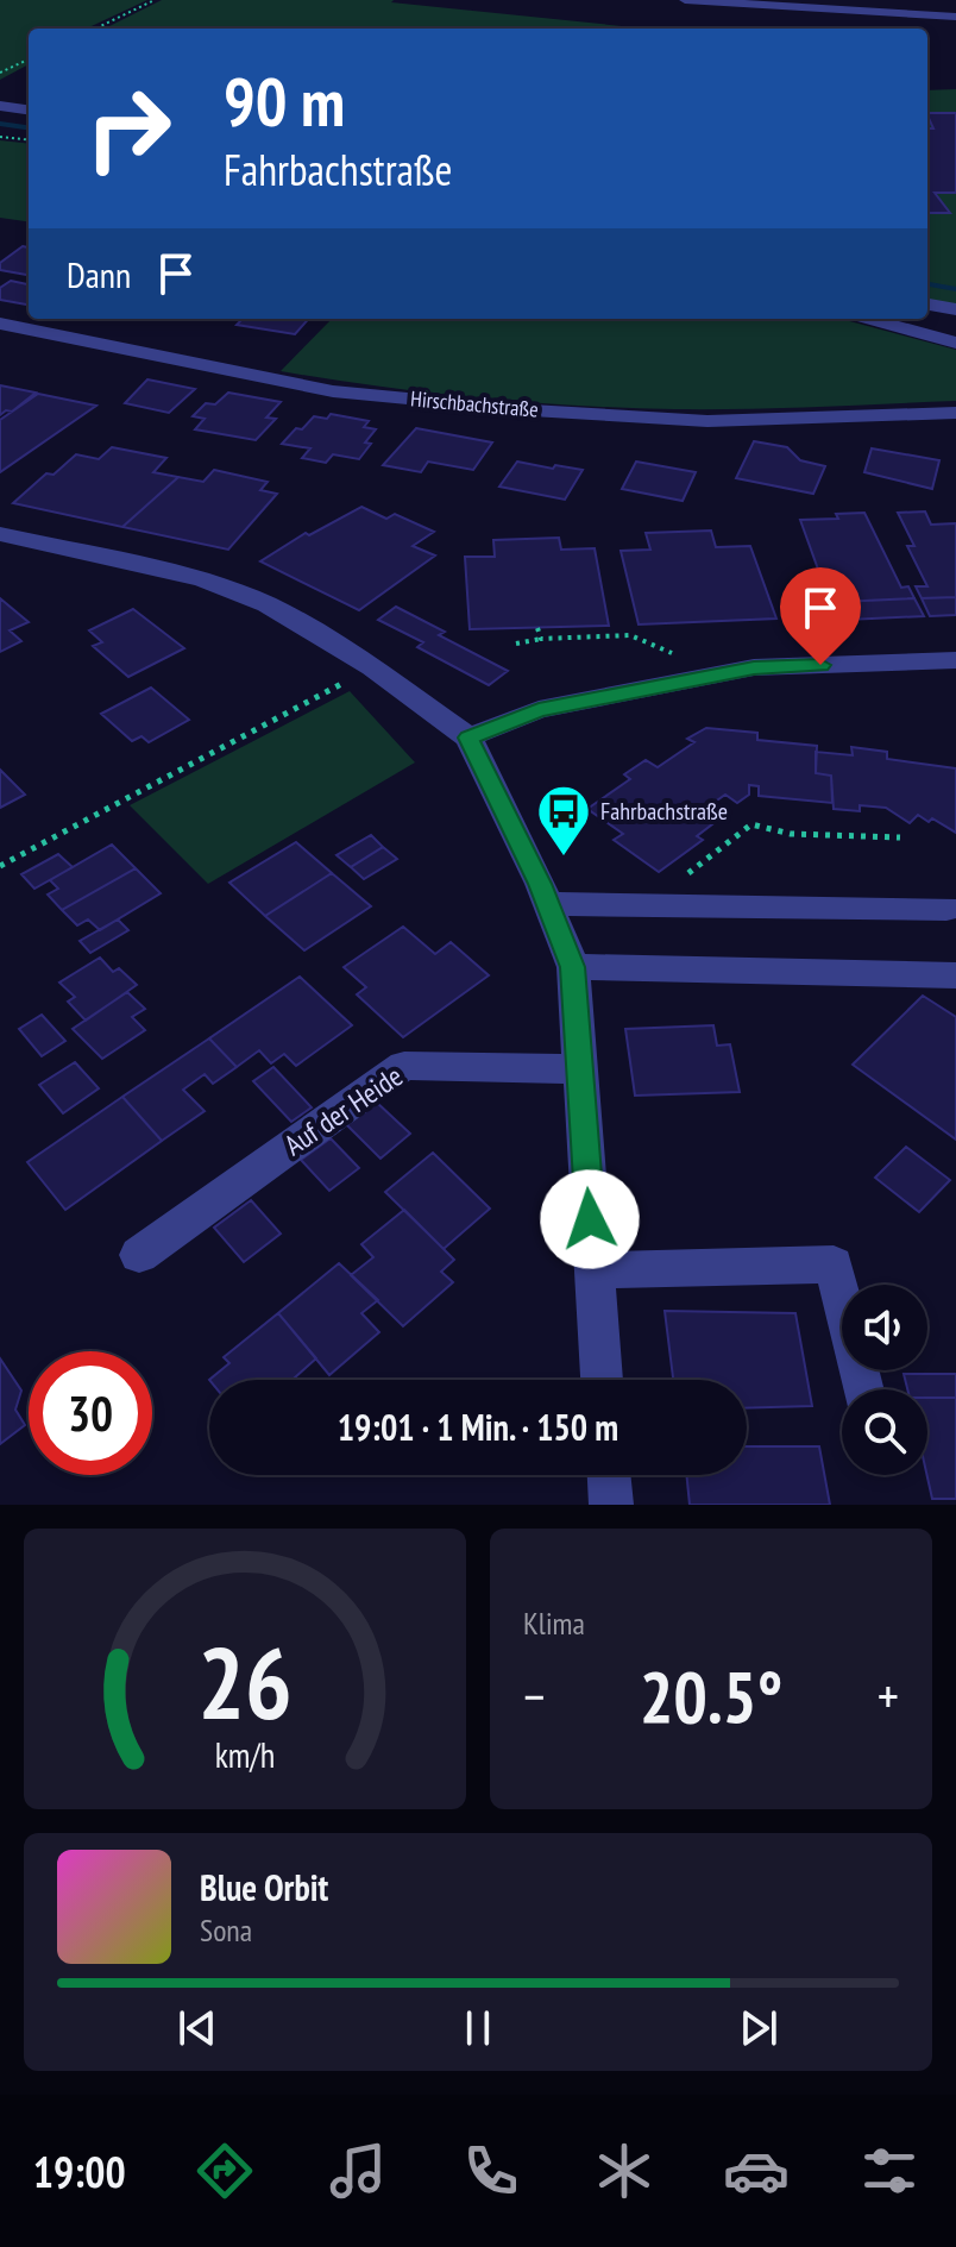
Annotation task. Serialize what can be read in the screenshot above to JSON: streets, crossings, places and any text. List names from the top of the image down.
{
  "streets": {
    "street": ["Hirschbachstraße", "Auf der Heide"]
  },
  "places": {
    "bus stop": ["Fahrbachstraße"]
  },
  "page": {
    "turn": ["90 m", "Fahrbachstraße"],
    "then": "Dann",
    "limit": "30",
    "trip": "19:01 · 1 Min. · 150 m",
    "tile": "Klima",
    "heat": ["−", "20.5°", "+"],
    "song": ["Blue Orbit", "Sona"],
    "tabs": "19:00",
    "gauge": ["26", "km/h"]
  }
}
